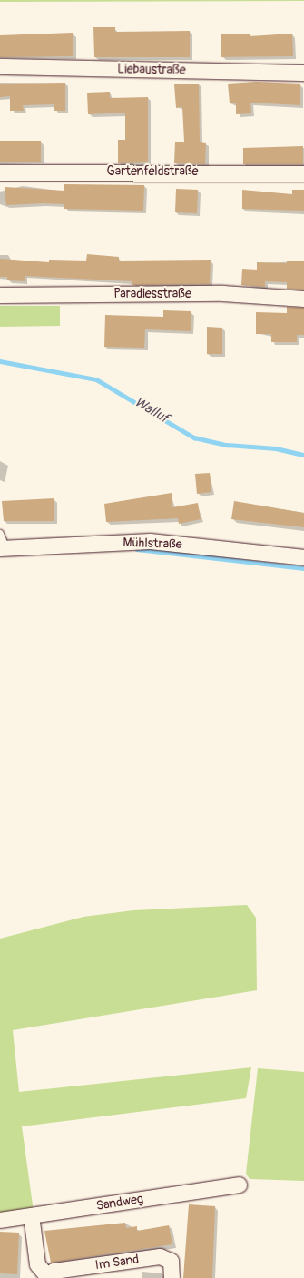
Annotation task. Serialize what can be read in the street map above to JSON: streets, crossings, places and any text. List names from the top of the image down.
{
  "streets": {
    "street": [
      "Liebaustraße",
      "Gartenfeldstraße",
      "Paradiesstraße",
      "Mühlstraße",
      "Sandweg",
      "Im Sand"
    ]
  },
  "water": ["Walluf"]
}
